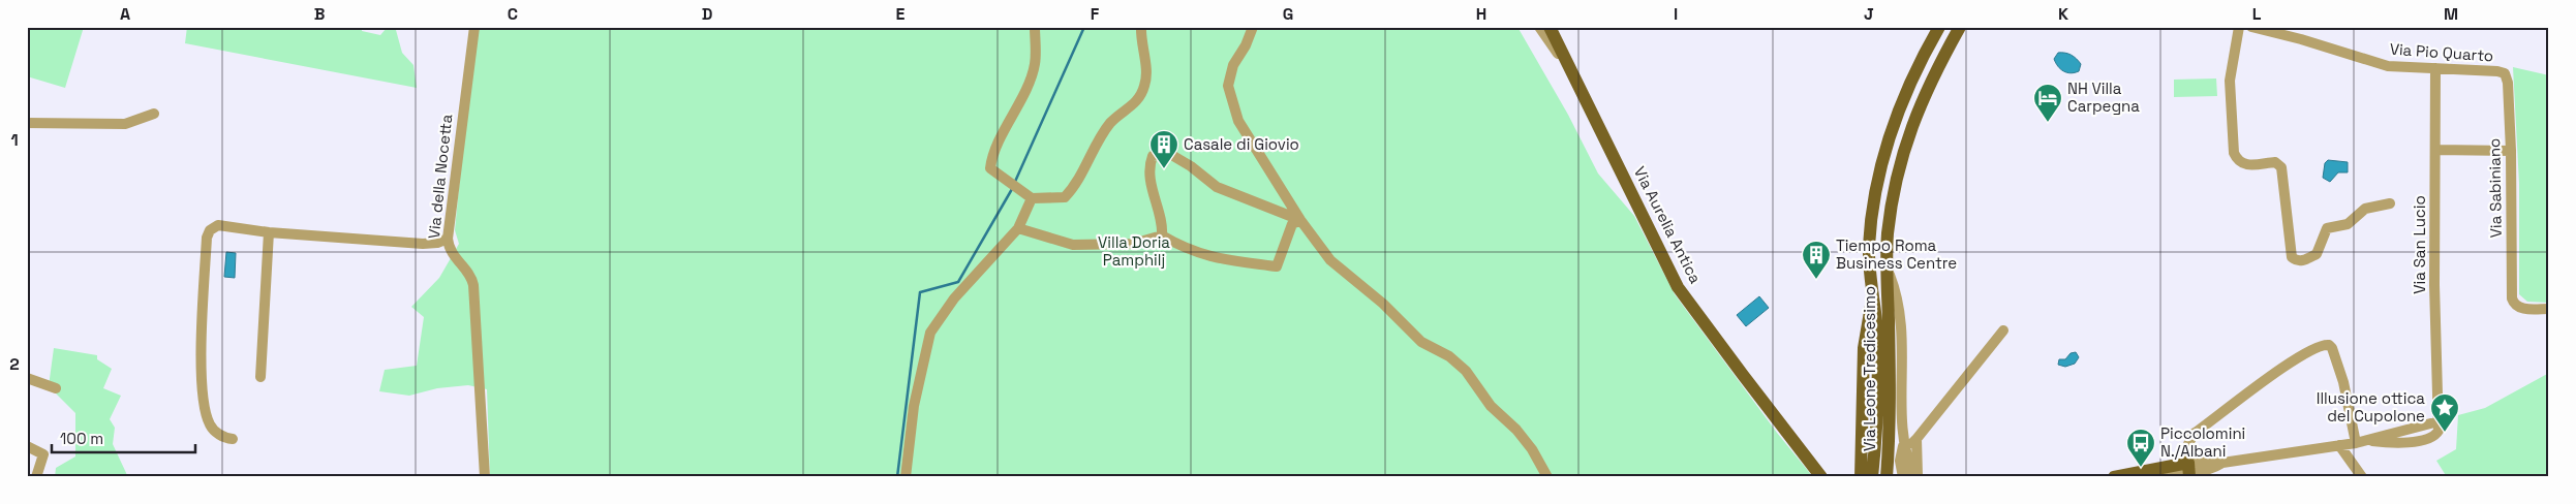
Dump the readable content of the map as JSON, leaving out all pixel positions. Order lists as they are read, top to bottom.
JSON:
{
  "streets": {
    "main road": ["Via Aurelia Antica", "Via Leone Tredicesimo"],
    "street": [
      "Via Pio Quarto",
      "Via della Nocetta",
      "Via Sabiniano",
      "Via San Lucio"
    ]
  },
  "crossings": [
    ["Via Pio Quarto", "Via Sabiniano"],
    ["Via Pio Quarto", "Via San Lucio"]
  ],
  "parks": ["Villa Doria Pamphilj"],
  "places": {
    "hotel": ["NH Villa Carpegna"],
    "building": ["Casale di Giovio", "Tiempo Roma Business Centre"],
    "place": ["Illusione ottica del Cupolone"],
    "bus stop": ["Piccolomini N./Albani"]
  },
  "scale_bar": "100 m",
  "grid": {
    "columns": [
      "A",
      "B",
      "C",
      "D",
      "E",
      "F",
      "G",
      "H",
      "I",
      "J",
      "K",
      "L",
      "M"
    ],
    "rows": ["1", "2"]
  }
}
